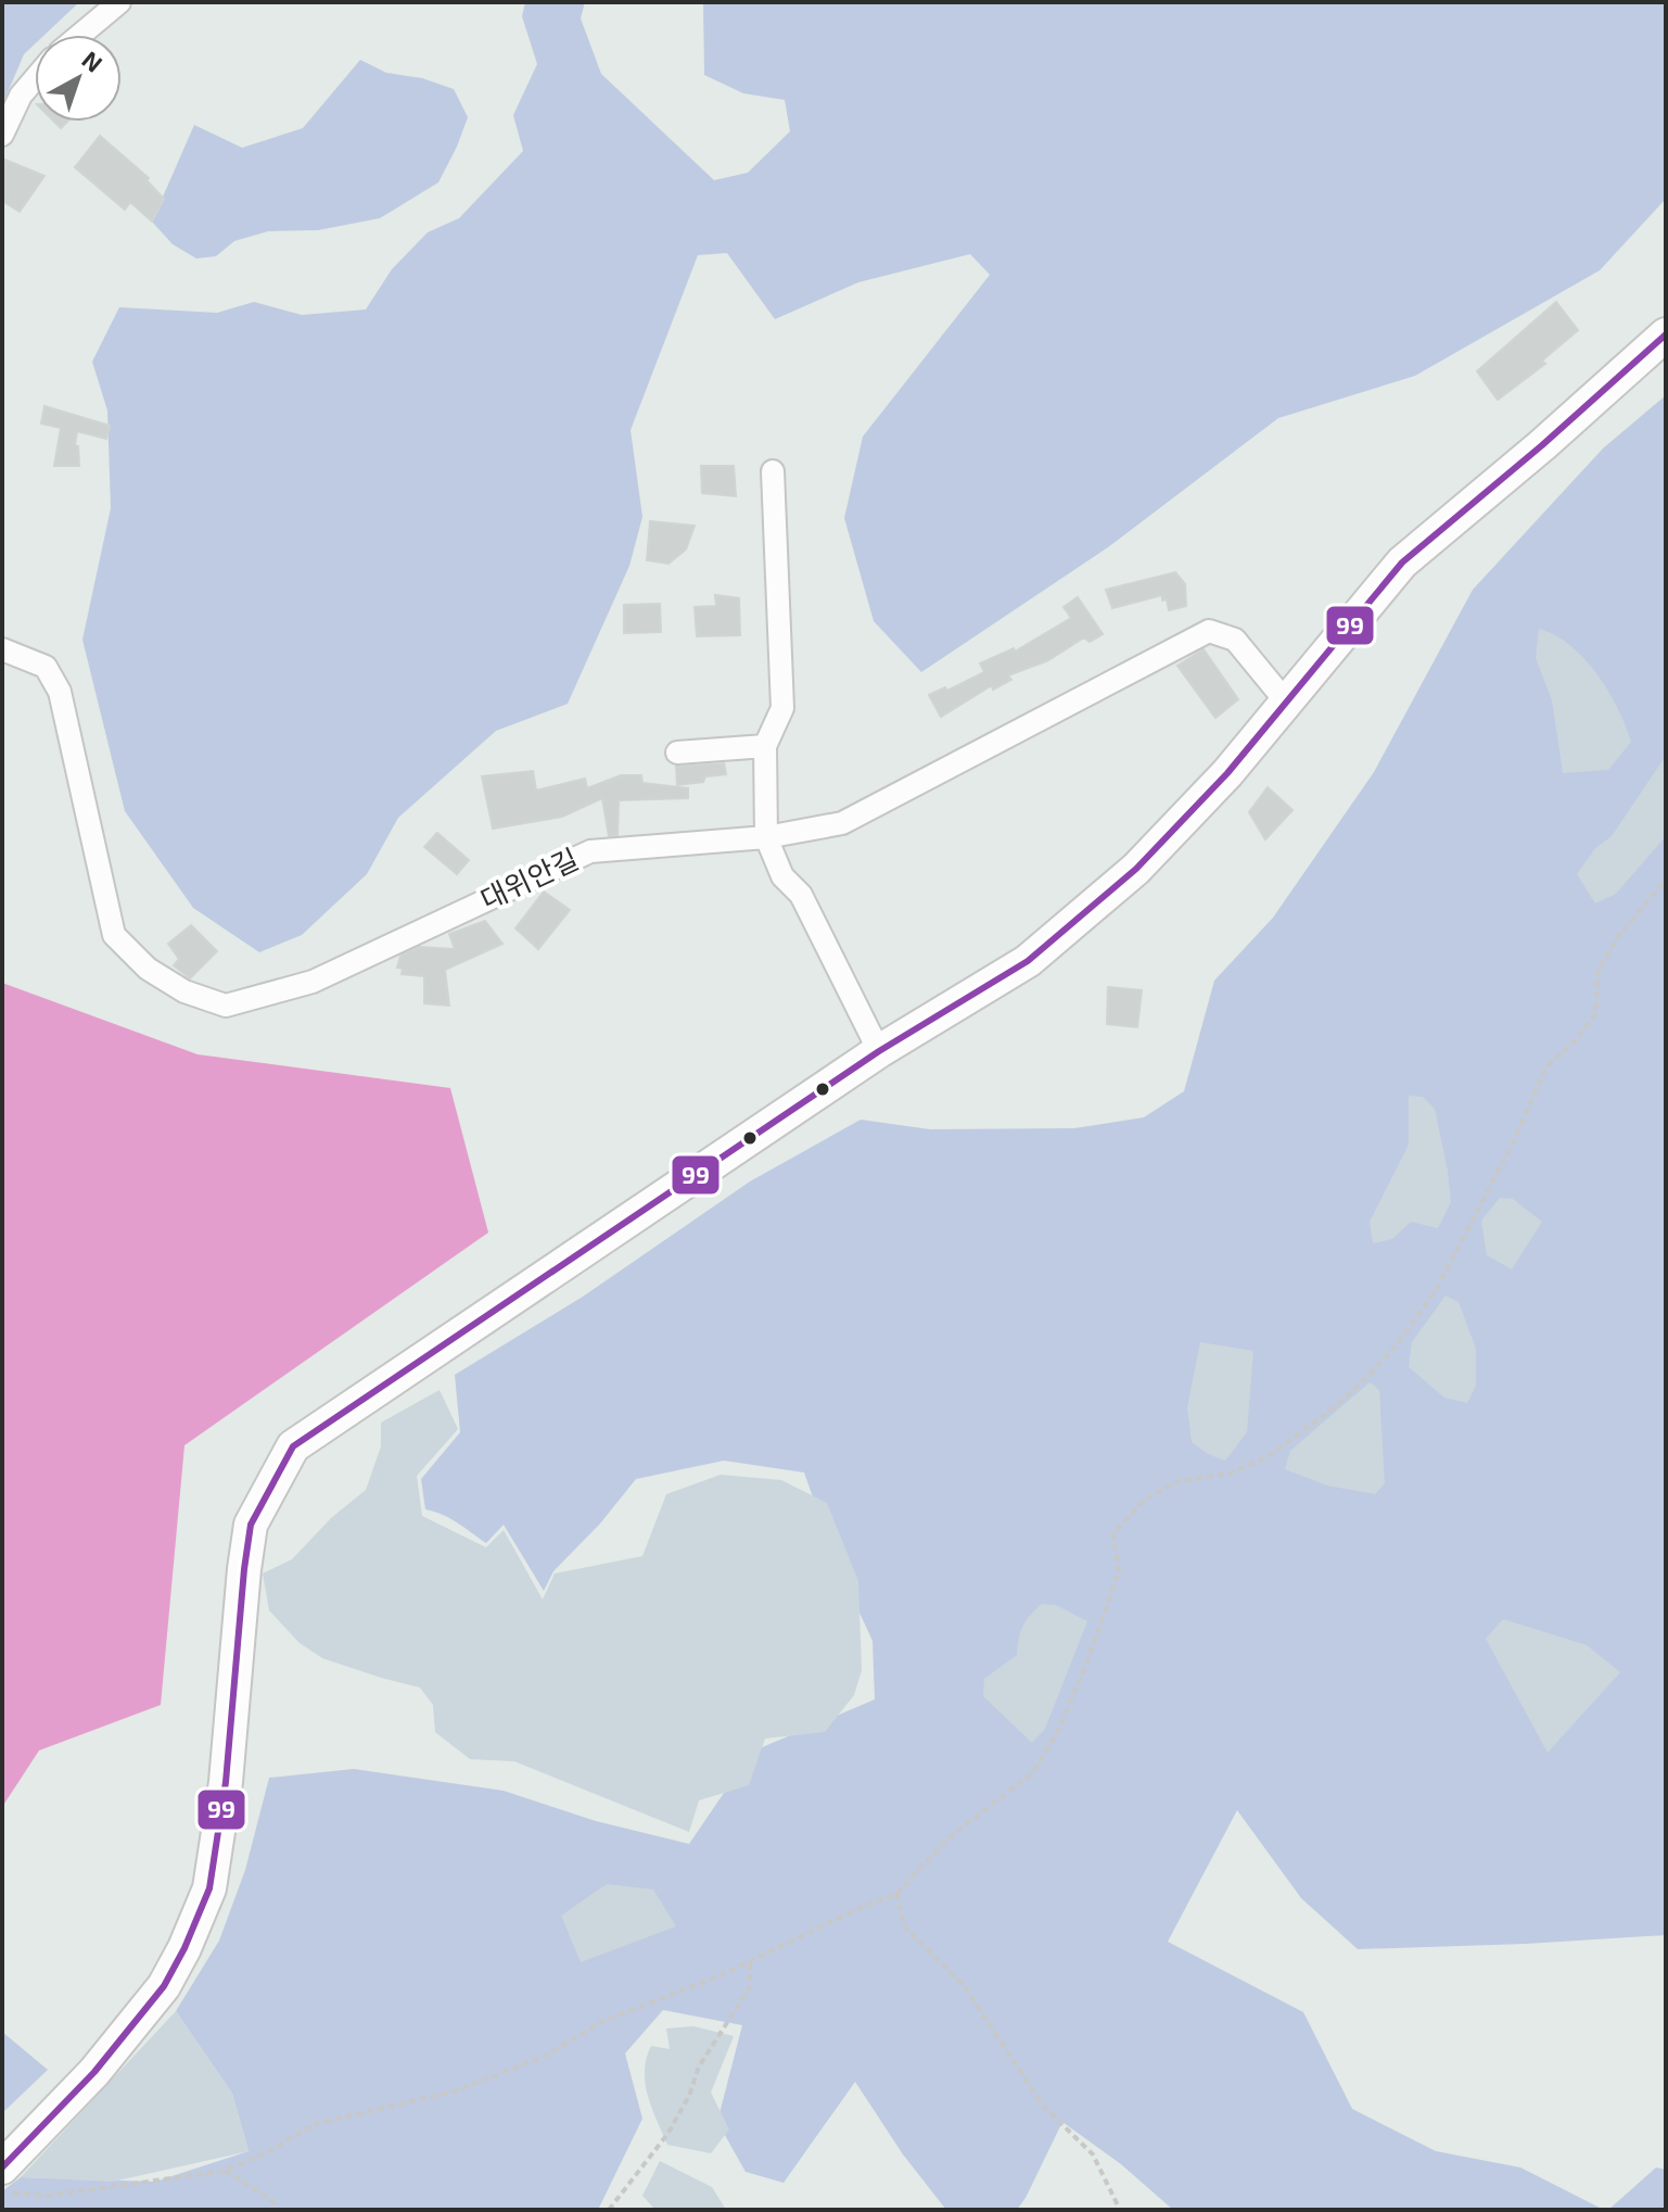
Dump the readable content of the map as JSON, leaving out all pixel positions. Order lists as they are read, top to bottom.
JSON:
{
  "streets": {
    "street": ["대위안길"]
  },
  "lines": ["transit line 99"],
  "north": "top right"
}
